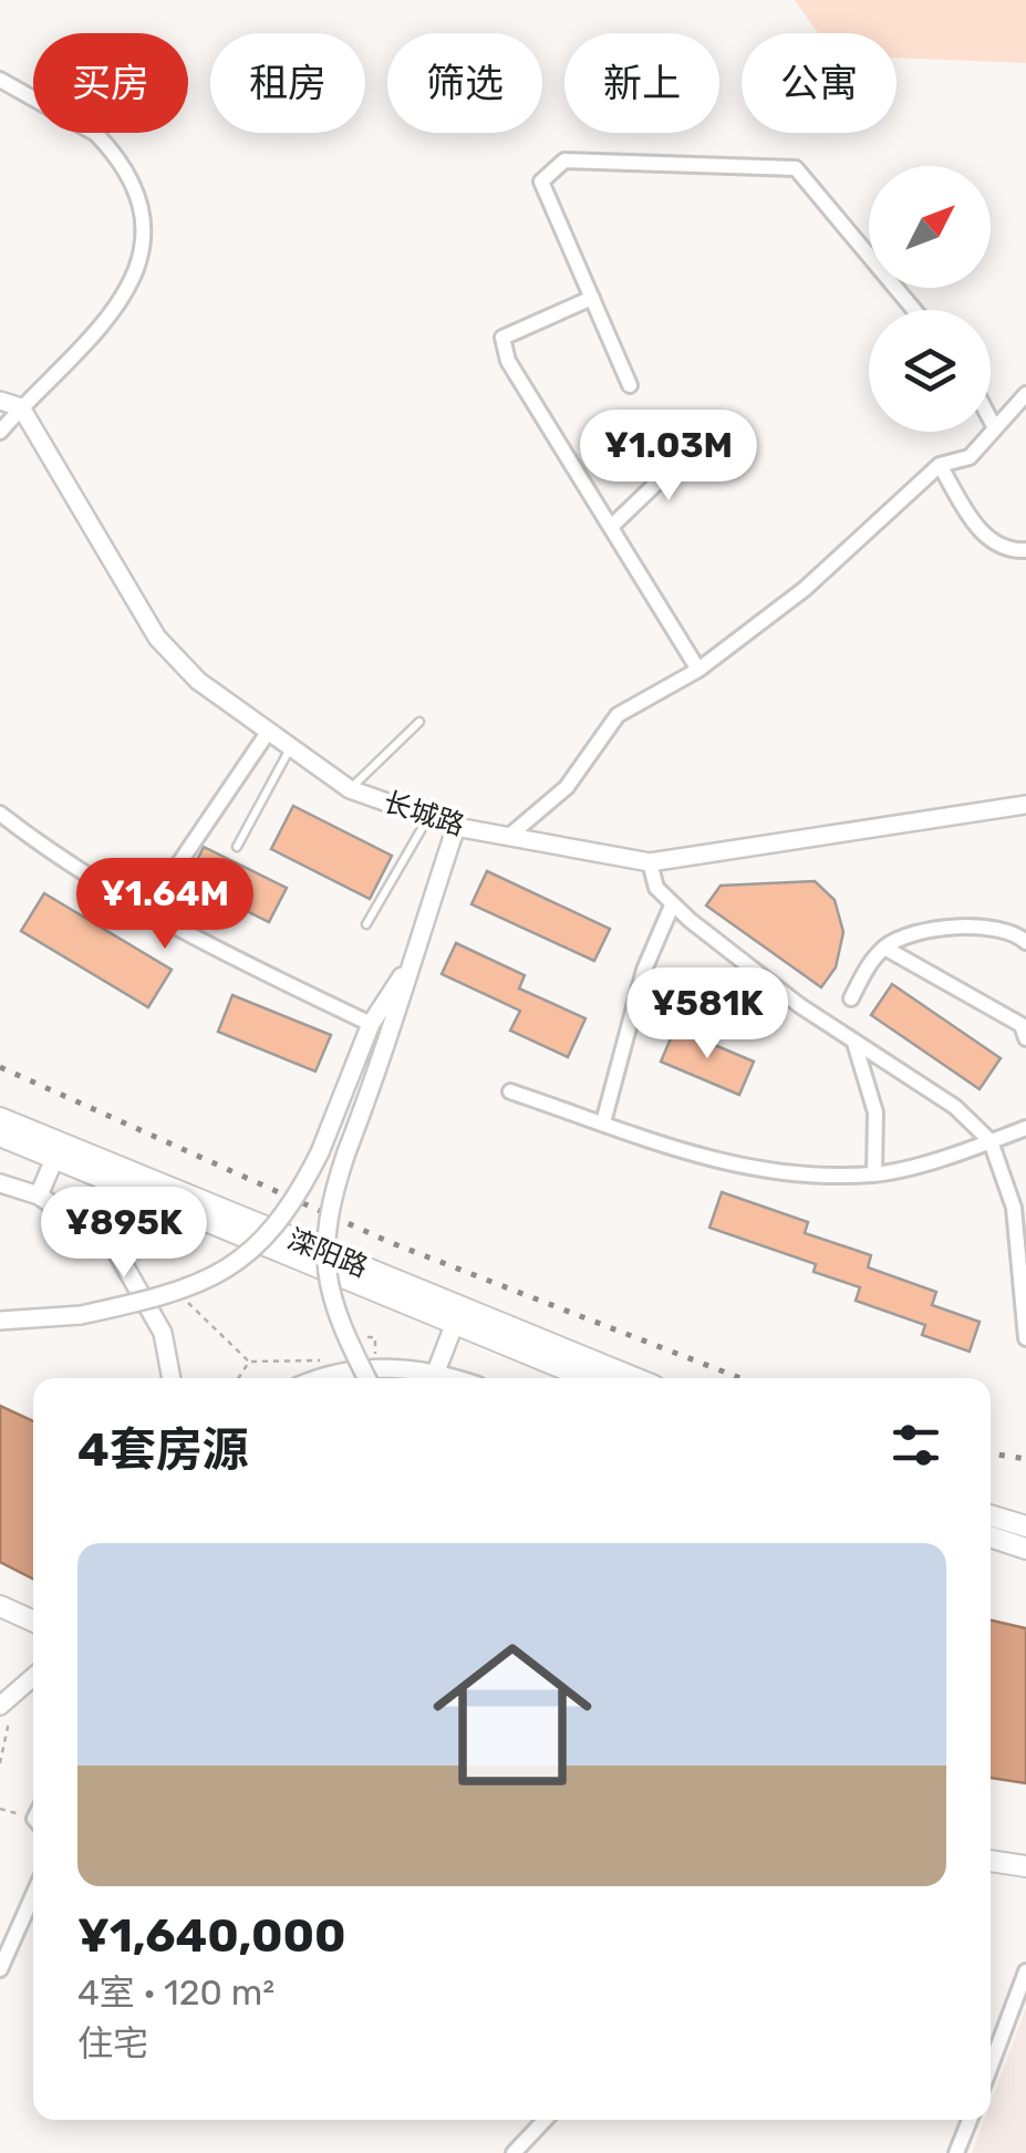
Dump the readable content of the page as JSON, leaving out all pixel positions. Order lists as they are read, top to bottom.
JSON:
{
  "streets": {
    "main road": ["滦阳路"],
    "street": ["长城路"]
  },
  "north": "top right",
  "page": {
    "chip": [
      "买房",
      "租房",
      "筛选",
      "新上",
      "公寓"
    ],
    "price": [
      "¥1.03M",
      "¥1.64M",
      "¥581K",
      "¥895K"
    ],
    "heading": "4套房源",
    "list": [
      {
        "name": "¥1,640,000",
        "note": "4室 · 120 m² · 住宅"
      }
    ]
  }
}
